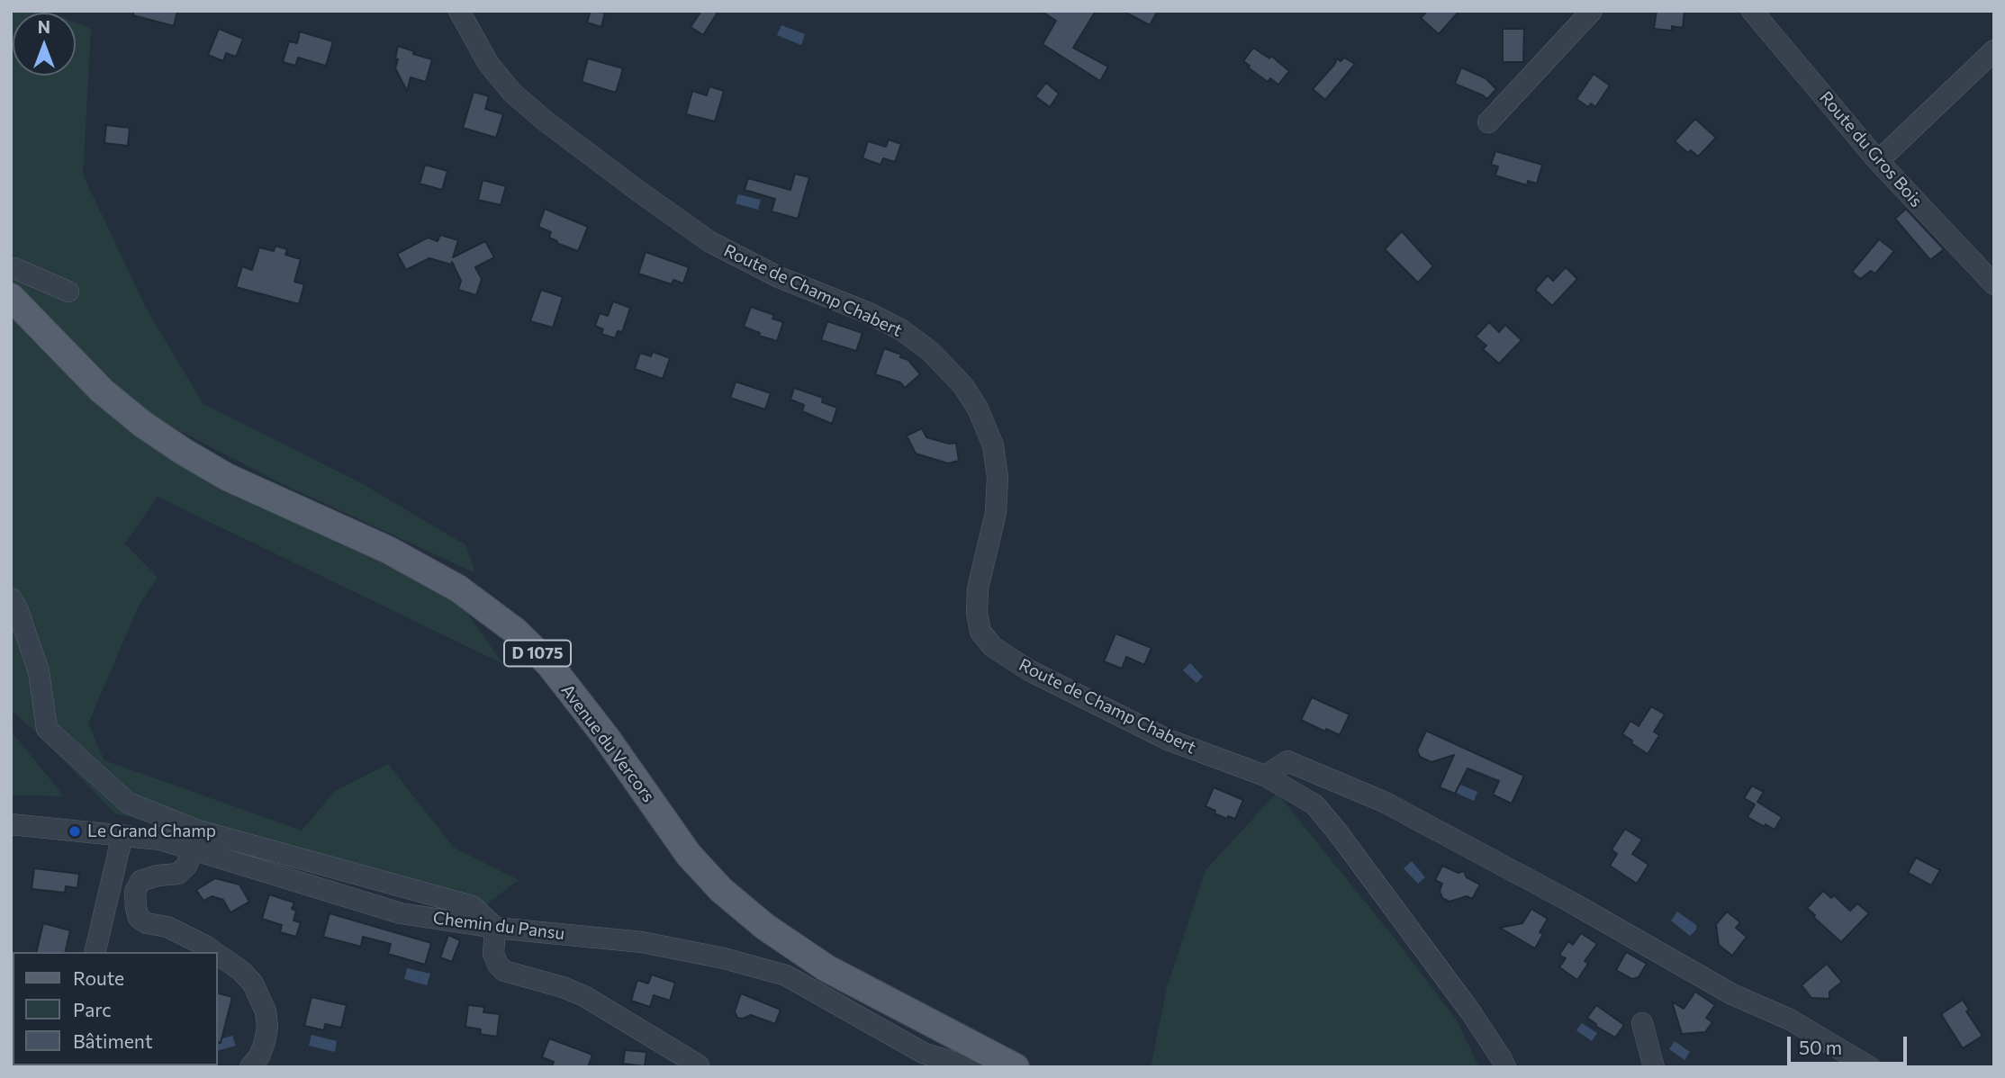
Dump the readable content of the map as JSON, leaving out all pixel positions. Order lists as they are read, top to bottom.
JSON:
{
  "streets": {
    "main road": ["D 1075", "Avenue du Vercors"],
    "street": ["Route du Gros Bois", "Route de Champ Chabert", "Chemin du Pansu"]
  },
  "places": ["Le Grand Champ"],
  "legend": ["Route", "Parc", "Bâtiment"],
  "scale_bar": "50 m",
  "north": "top"
}
